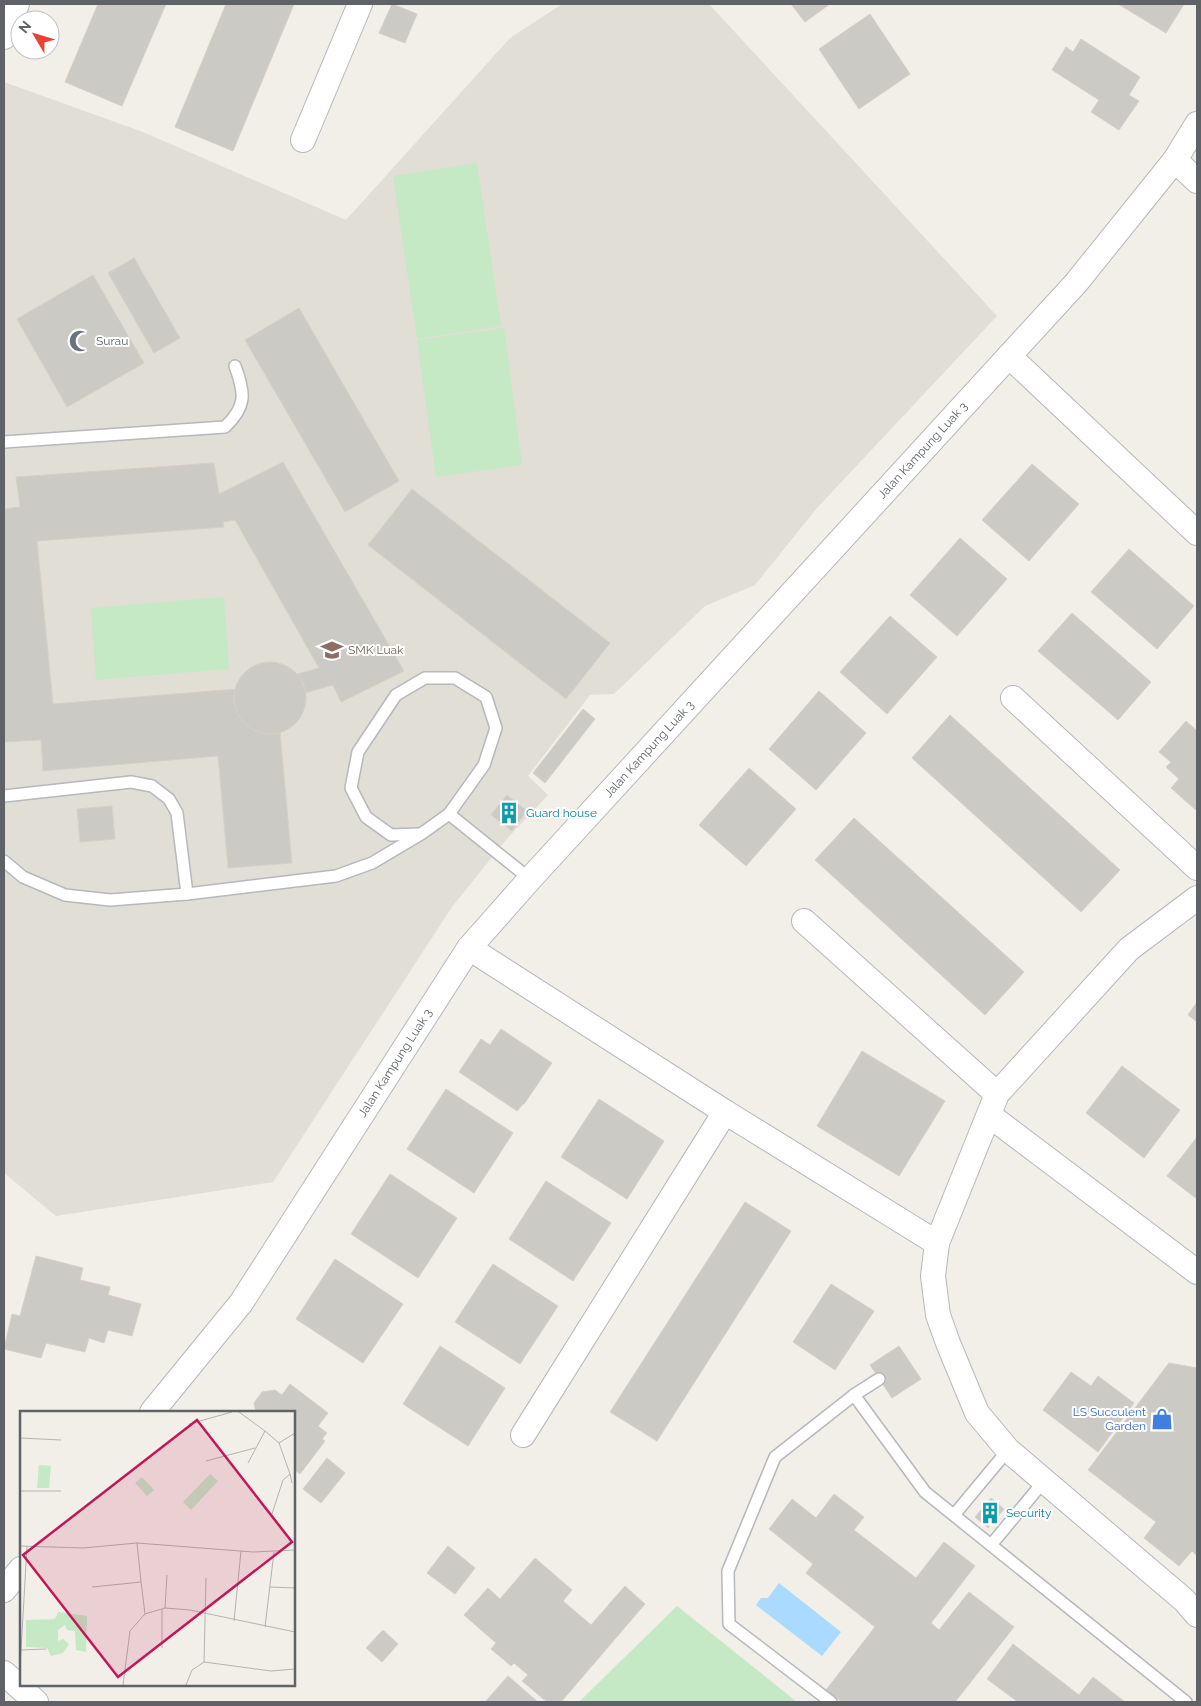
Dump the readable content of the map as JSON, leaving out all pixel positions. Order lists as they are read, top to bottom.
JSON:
{
  "streets": {
    "street": ["Jalan Kampung Luak 3"]
  },
  "places": {
    "mosque": ["Surau"],
    "school or university": ["SMK Luak"],
    "building": ["Guard house", "Security"],
    "shop": ["LS Succulent Garden"]
  },
  "north": "top left"
}
